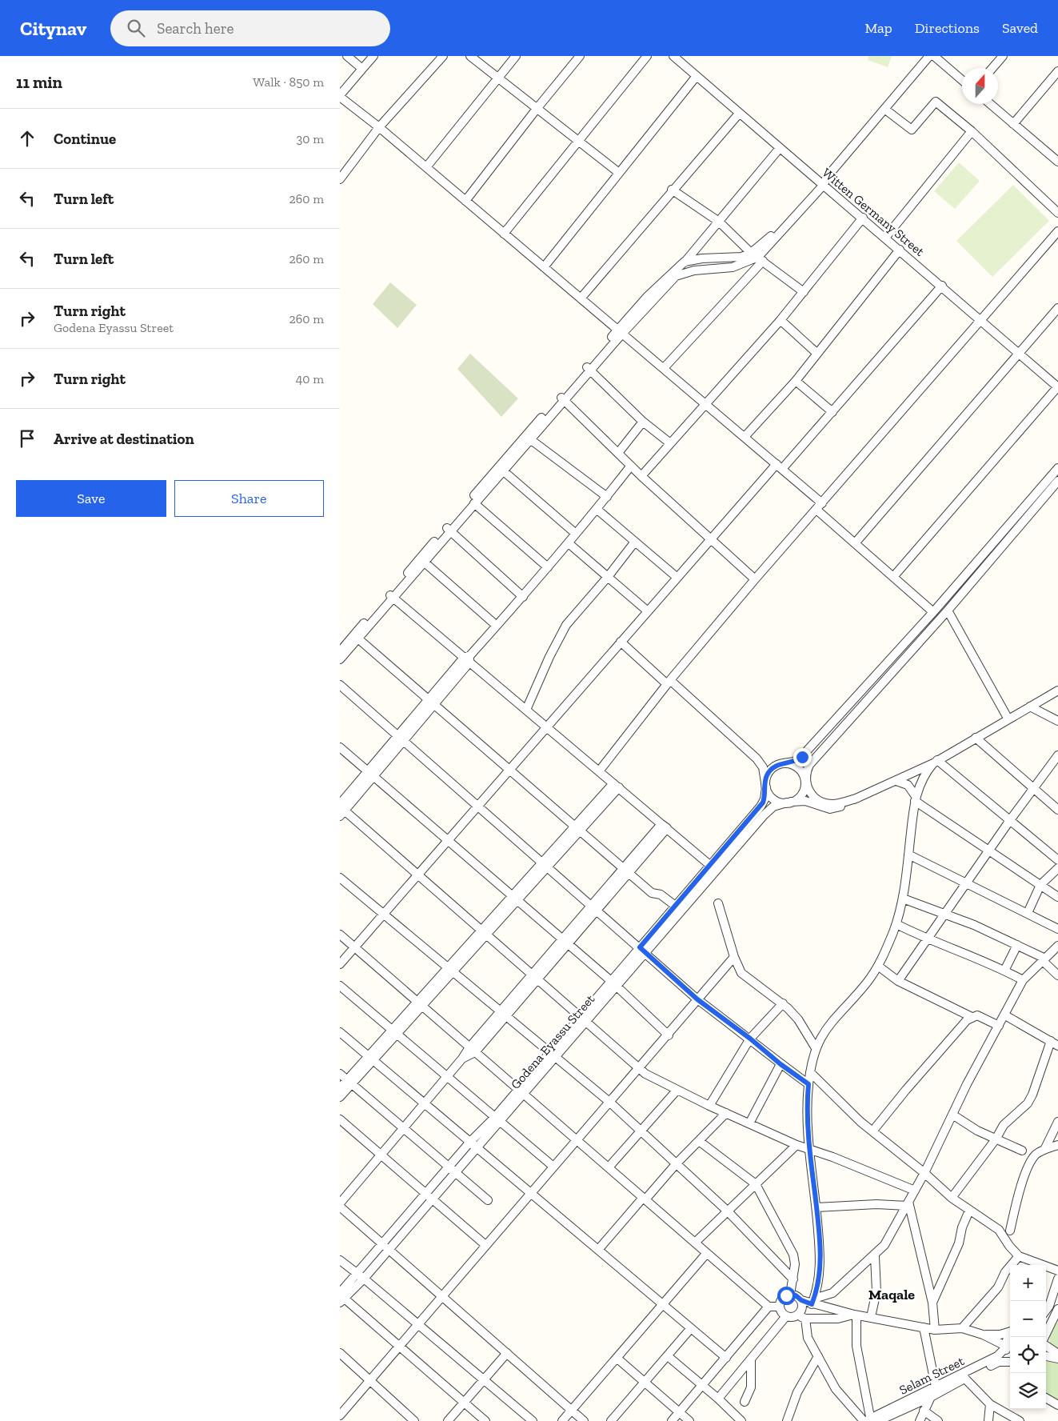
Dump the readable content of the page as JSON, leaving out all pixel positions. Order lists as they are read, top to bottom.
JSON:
{
  "streets": {
    "street": ["Witten Germany Street", "Godena Eyassu Street", "Selam Street"]
  },
  "districts": ["Maqale"],
  "north": "top",
  "page": {
    "header": "Citynav",
    "search": "Search here",
    "nav": ["Map", "Directions", "Saved"],
    "heading": ["11 min", "Walk · 850 m"],
    "list": [
      ["Continue", "30 m"],
      ["Turn left", "260 m"],
      ["Turn left", "260 m"],
      ["Turn right", "Godena Eyassu Street", "260 m"],
      ["Turn right", "40 m"],
      "Arrive at destination"
    ],
    "buttons": ["Save", "Share"],
    "map_buttons": ["+", "−"]
  }
}
